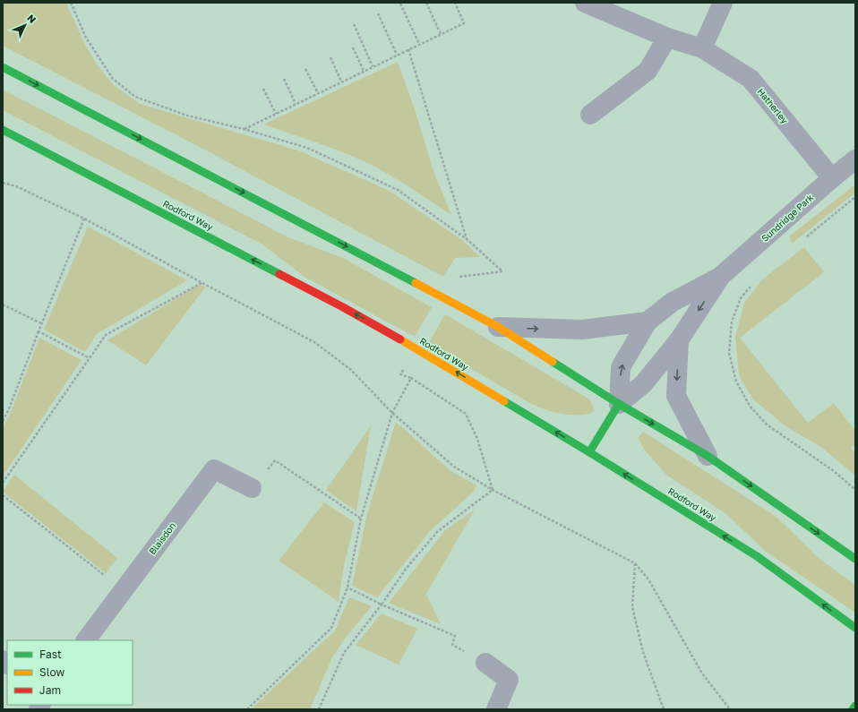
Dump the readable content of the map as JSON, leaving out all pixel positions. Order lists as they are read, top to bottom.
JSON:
{
  "streets": {
    "street": [
      "Hatherley",
      "Rodford Way",
      "Sundridge Park",
      "Blaisdon"
    ]
  },
  "crossings": [
    ["Hatherley", "Sundridge Park"]
  ],
  "legend": ["Fast", "Slow", "Jam"],
  "north": "top right"
}
